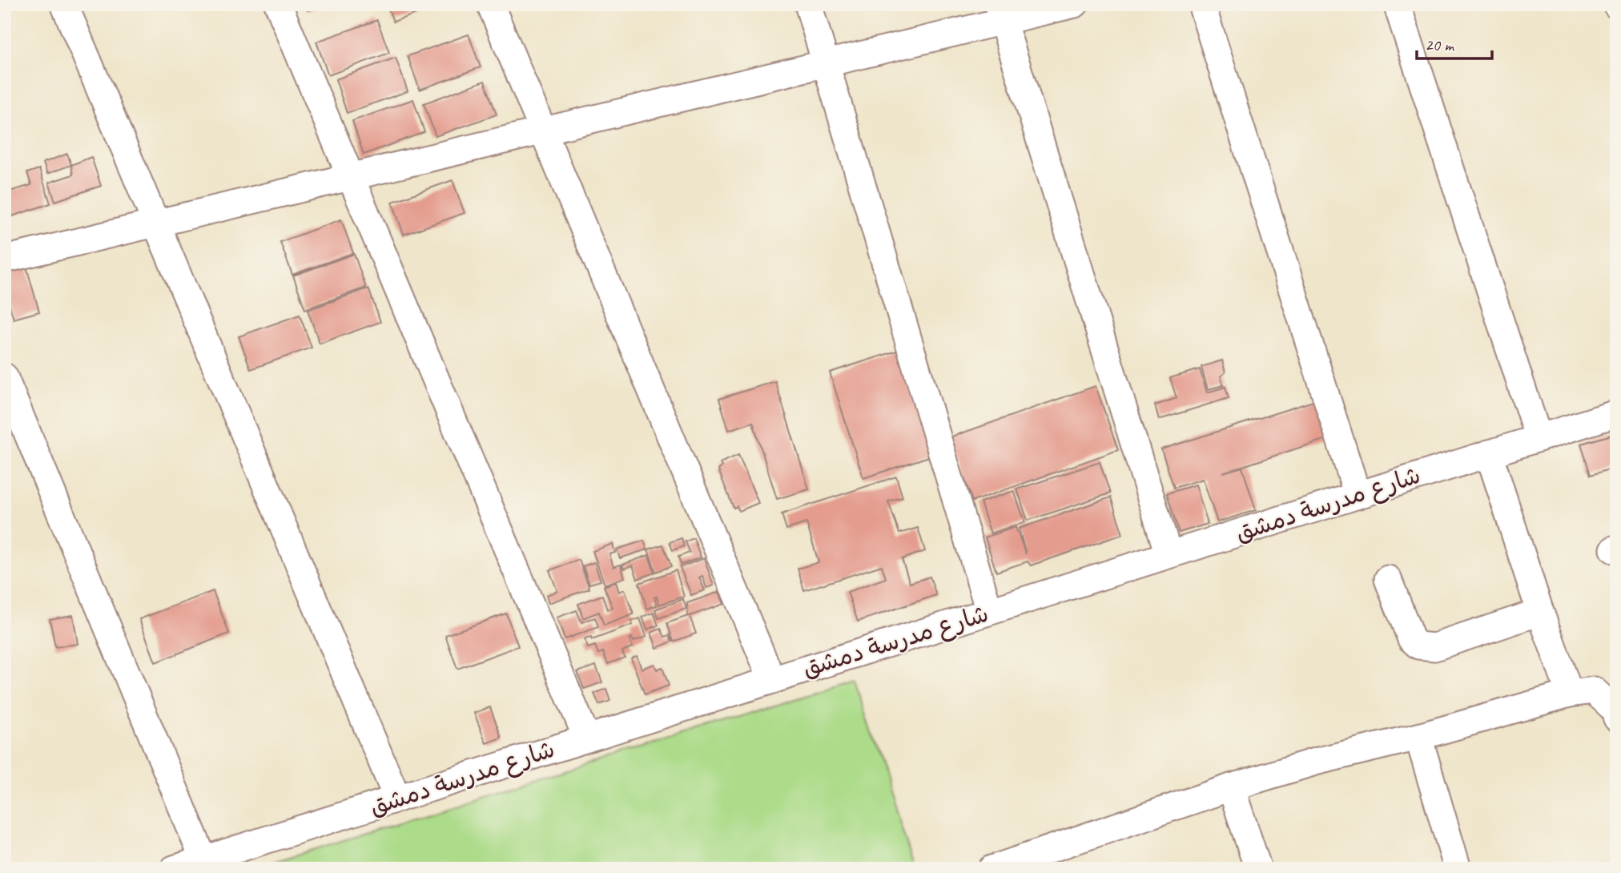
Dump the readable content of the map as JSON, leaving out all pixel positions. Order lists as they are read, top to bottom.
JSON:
{
  "streets": {
    "street": ["شارع مدرسة دمشق"]
  },
  "scale_bar": "20 m"
}
